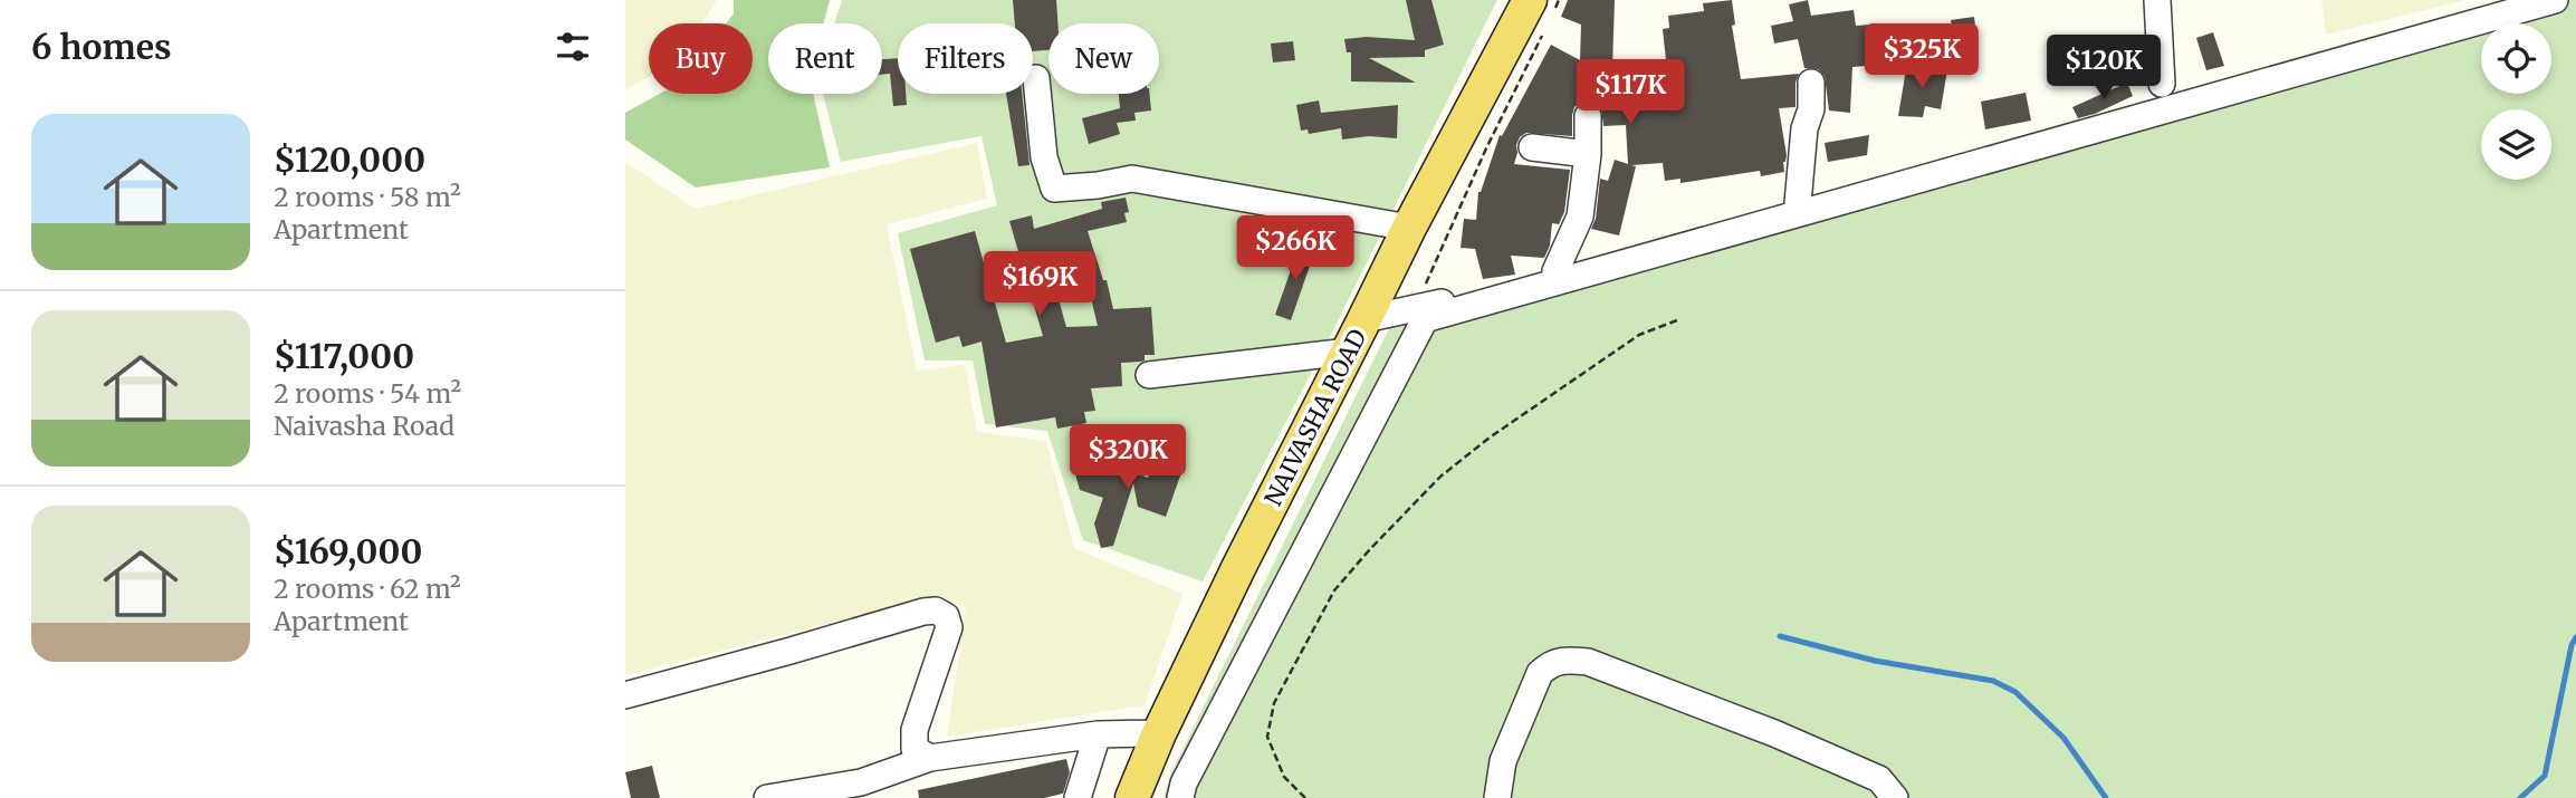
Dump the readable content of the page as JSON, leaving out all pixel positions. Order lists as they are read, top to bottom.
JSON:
{
  "streets": {
    "main road": ["NAIVASHA ROAD"]
  },
  "page": {
    "heading": "6 homes",
    "price": [
      "$325K",
      "$120K",
      "$117K",
      "$266K",
      "$169K",
      "$320K"
    ],
    "chip": [
      "Buy",
      "Rent",
      "Filters",
      "New"
    ],
    "list": [
      {
        "name": "$120,000",
        "note": "2 rooms · 58 m² · Apartment"
      },
      {
        "name": "$117,000",
        "note": "2 rooms · 54 m² · Naivasha Road"
      },
      {
        "name": "$169,000",
        "note": "2 rooms · 62 m² · Apartment"
      }
    ]
  }
}
